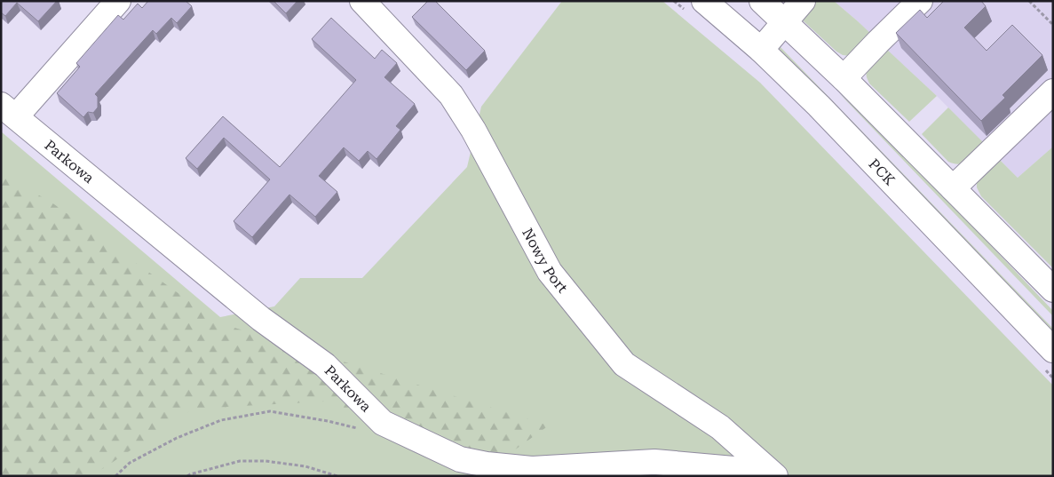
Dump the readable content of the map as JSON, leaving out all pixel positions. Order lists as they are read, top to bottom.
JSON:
{
  "streets": {
    "street": ["Parkowa", "PCK", "Nowy Port"]
  }
}
